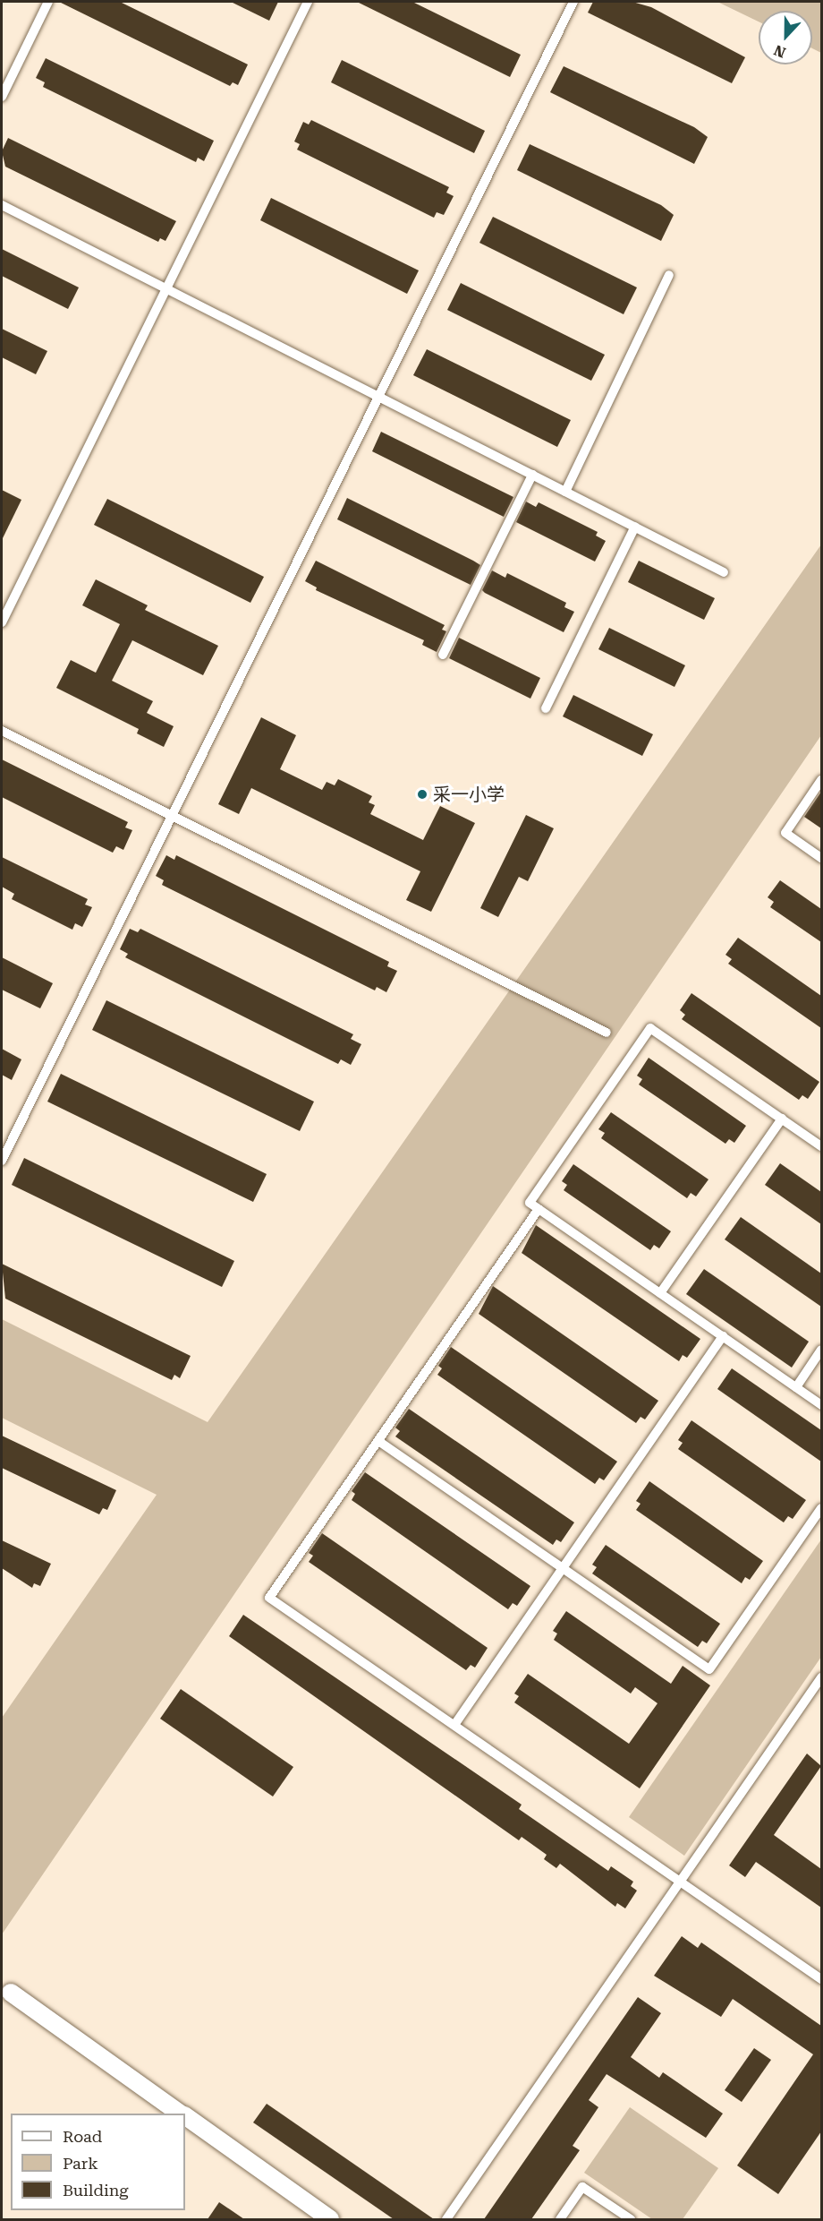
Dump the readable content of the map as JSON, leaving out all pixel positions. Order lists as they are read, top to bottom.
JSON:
{
  "places": ["采一小学"],
  "legend": ["Road", "Park", "Building"],
  "north": "bottom"
}
